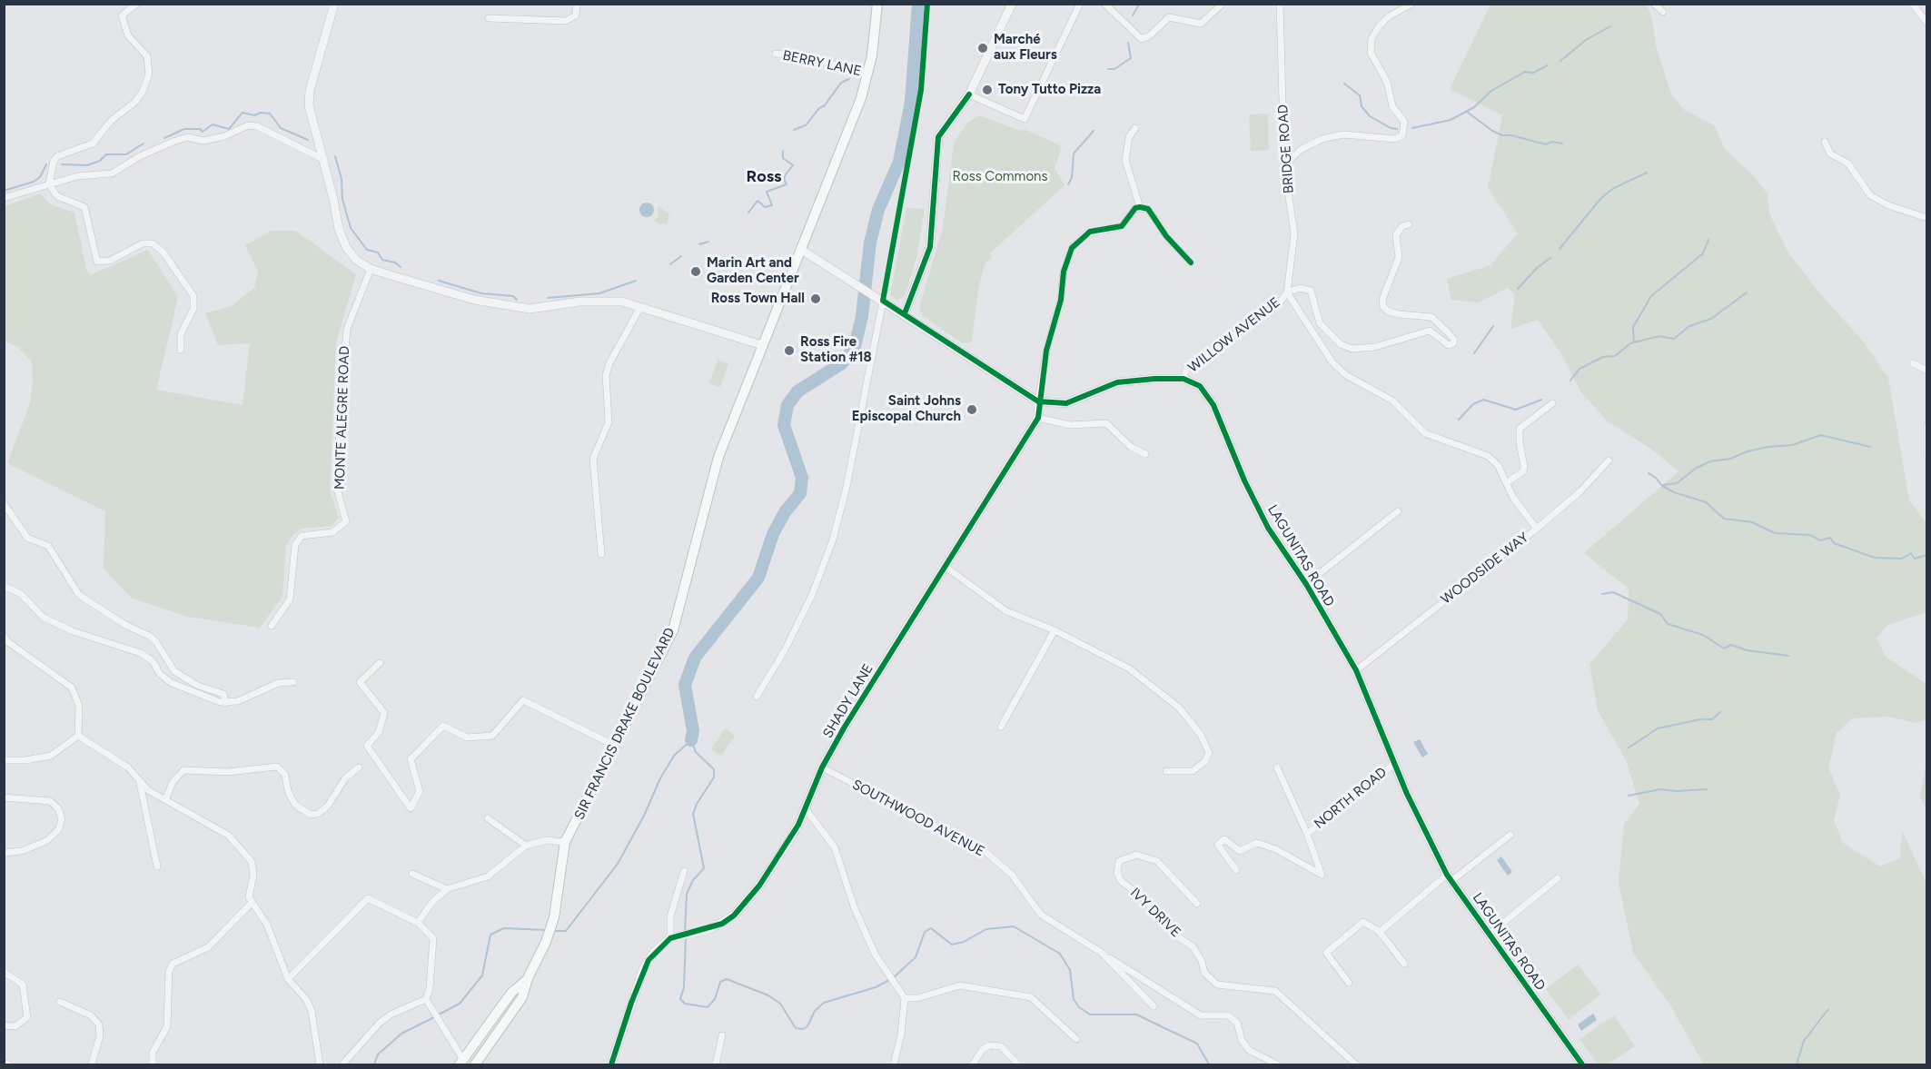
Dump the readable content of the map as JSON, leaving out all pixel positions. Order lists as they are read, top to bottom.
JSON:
{
  "streets": {
    "main road": ["SIR FRANCIS DRAKE BOULEVARD"],
    "street": [
      "BERRY LANE",
      "BRIDGE ROAD",
      "WILLOW AVENUE",
      "MONTE ALEGRE ROAD",
      "LAGUNITAS ROAD",
      "WOODSIDE WAY",
      "SHADY LANE",
      "NORTH ROAD",
      "SOUTHWOOD AVENUE",
      "IVY DRIVE"
    ]
  },
  "crossings": [
    ["BERRY LANE", "SIR FRANCIS DRAKE BOULEVARD"],
    ["BRIDGE ROAD", "WILLOW AVENUE"],
    ["WILLOW AVENUE", "LAGUNITAS ROAD"],
    ["LAGUNITAS ROAD", "WOODSIDE WAY"],
    ["LAGUNITAS ROAD", "NORTH ROAD"],
    ["SHADY LANE", "SOUTHWOOD AVENUE"]
  ],
  "districts": ["Ross"],
  "parks": ["Ross Commons"],
  "places": [
    "Marché aux Fleurs",
    "Tony Tutto Pizza",
    "Marin Art and Garden Center",
    "Ross Town Hall",
    "Ross Fire Station #18",
    "Saint Johns Episcopal Church"
  ]
}
